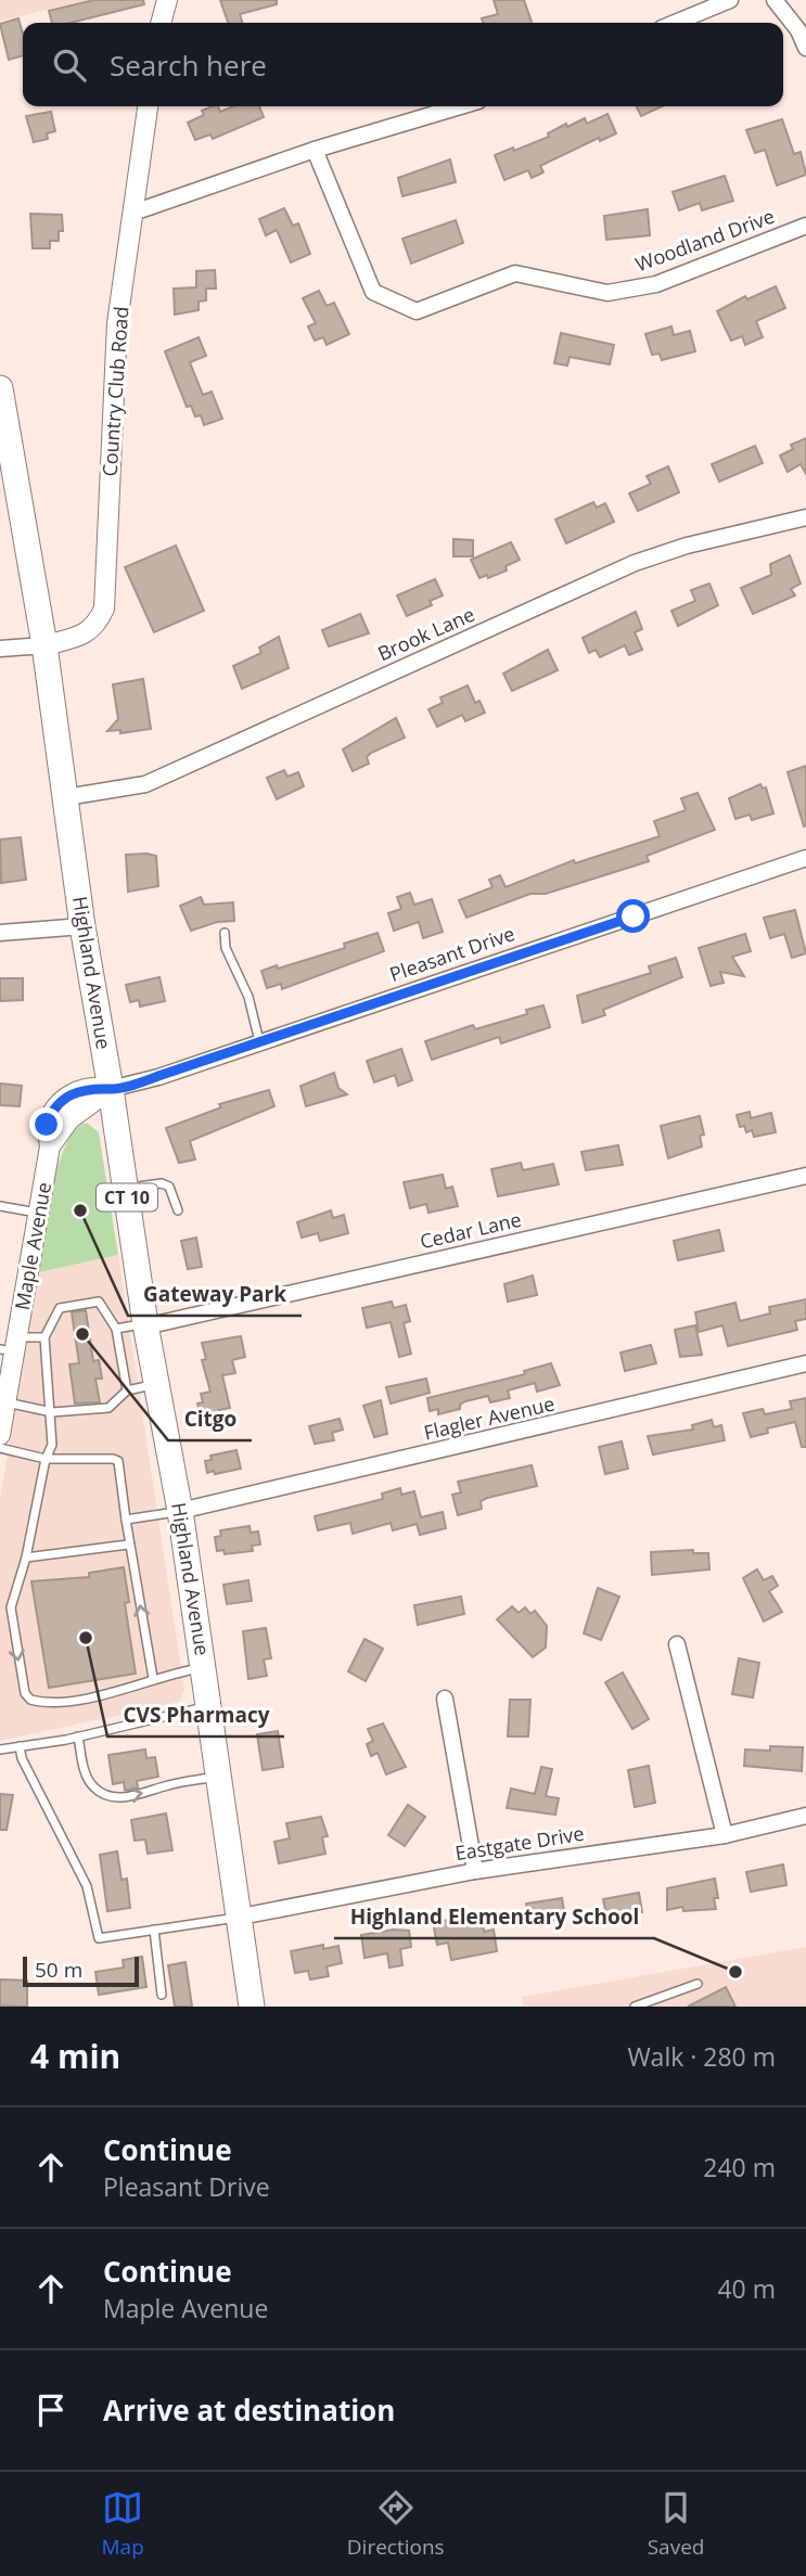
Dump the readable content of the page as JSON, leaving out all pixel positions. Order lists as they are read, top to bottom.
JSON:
{
  "streets": {
    "highway": ["Highland Avenue", "CT 10"],
    "street": [
      "Woodland Drive",
      "Country Club Road",
      "Brook Lane",
      "Pleasant Drive",
      "Cedar Lane",
      "Maple Avenue",
      "Flagler Avenue",
      "Eastgate Drive"
    ]
  },
  "crossings": [
    ["Country Club Road", "Highland Avenue"],
    ["Brook Lane", "Highland Avenue"],
    ["Pleasant Drive", "Highland Avenue"],
    ["Pleasant Drive", "Maple Avenue"],
    ["Highland Avenue", "Cedar Lane"],
    ["Highland Avenue", "Maple Avenue"],
    ["Highland Avenue", "Flagler Avenue"],
    ["Highland Avenue", "Eastgate Drive"]
  ],
  "places": [
    "Gateway Park",
    "Citgo",
    "CVS Pharmacy",
    "Highland Elementary School"
  ],
  "scale_bar": "50 m",
  "page": {
    "search": "Search here",
    "scale": "50 m",
    "heading": ["4 min", "Walk · 280 m"],
    "list": [
      ["Continue", "Pleasant Drive", "240 m"],
      ["Continue", "Maple Avenue", "40 m"],
      "Arrive at destination"
    ],
    "nav": ["Map", "Directions", "Saved"]
  }
}
